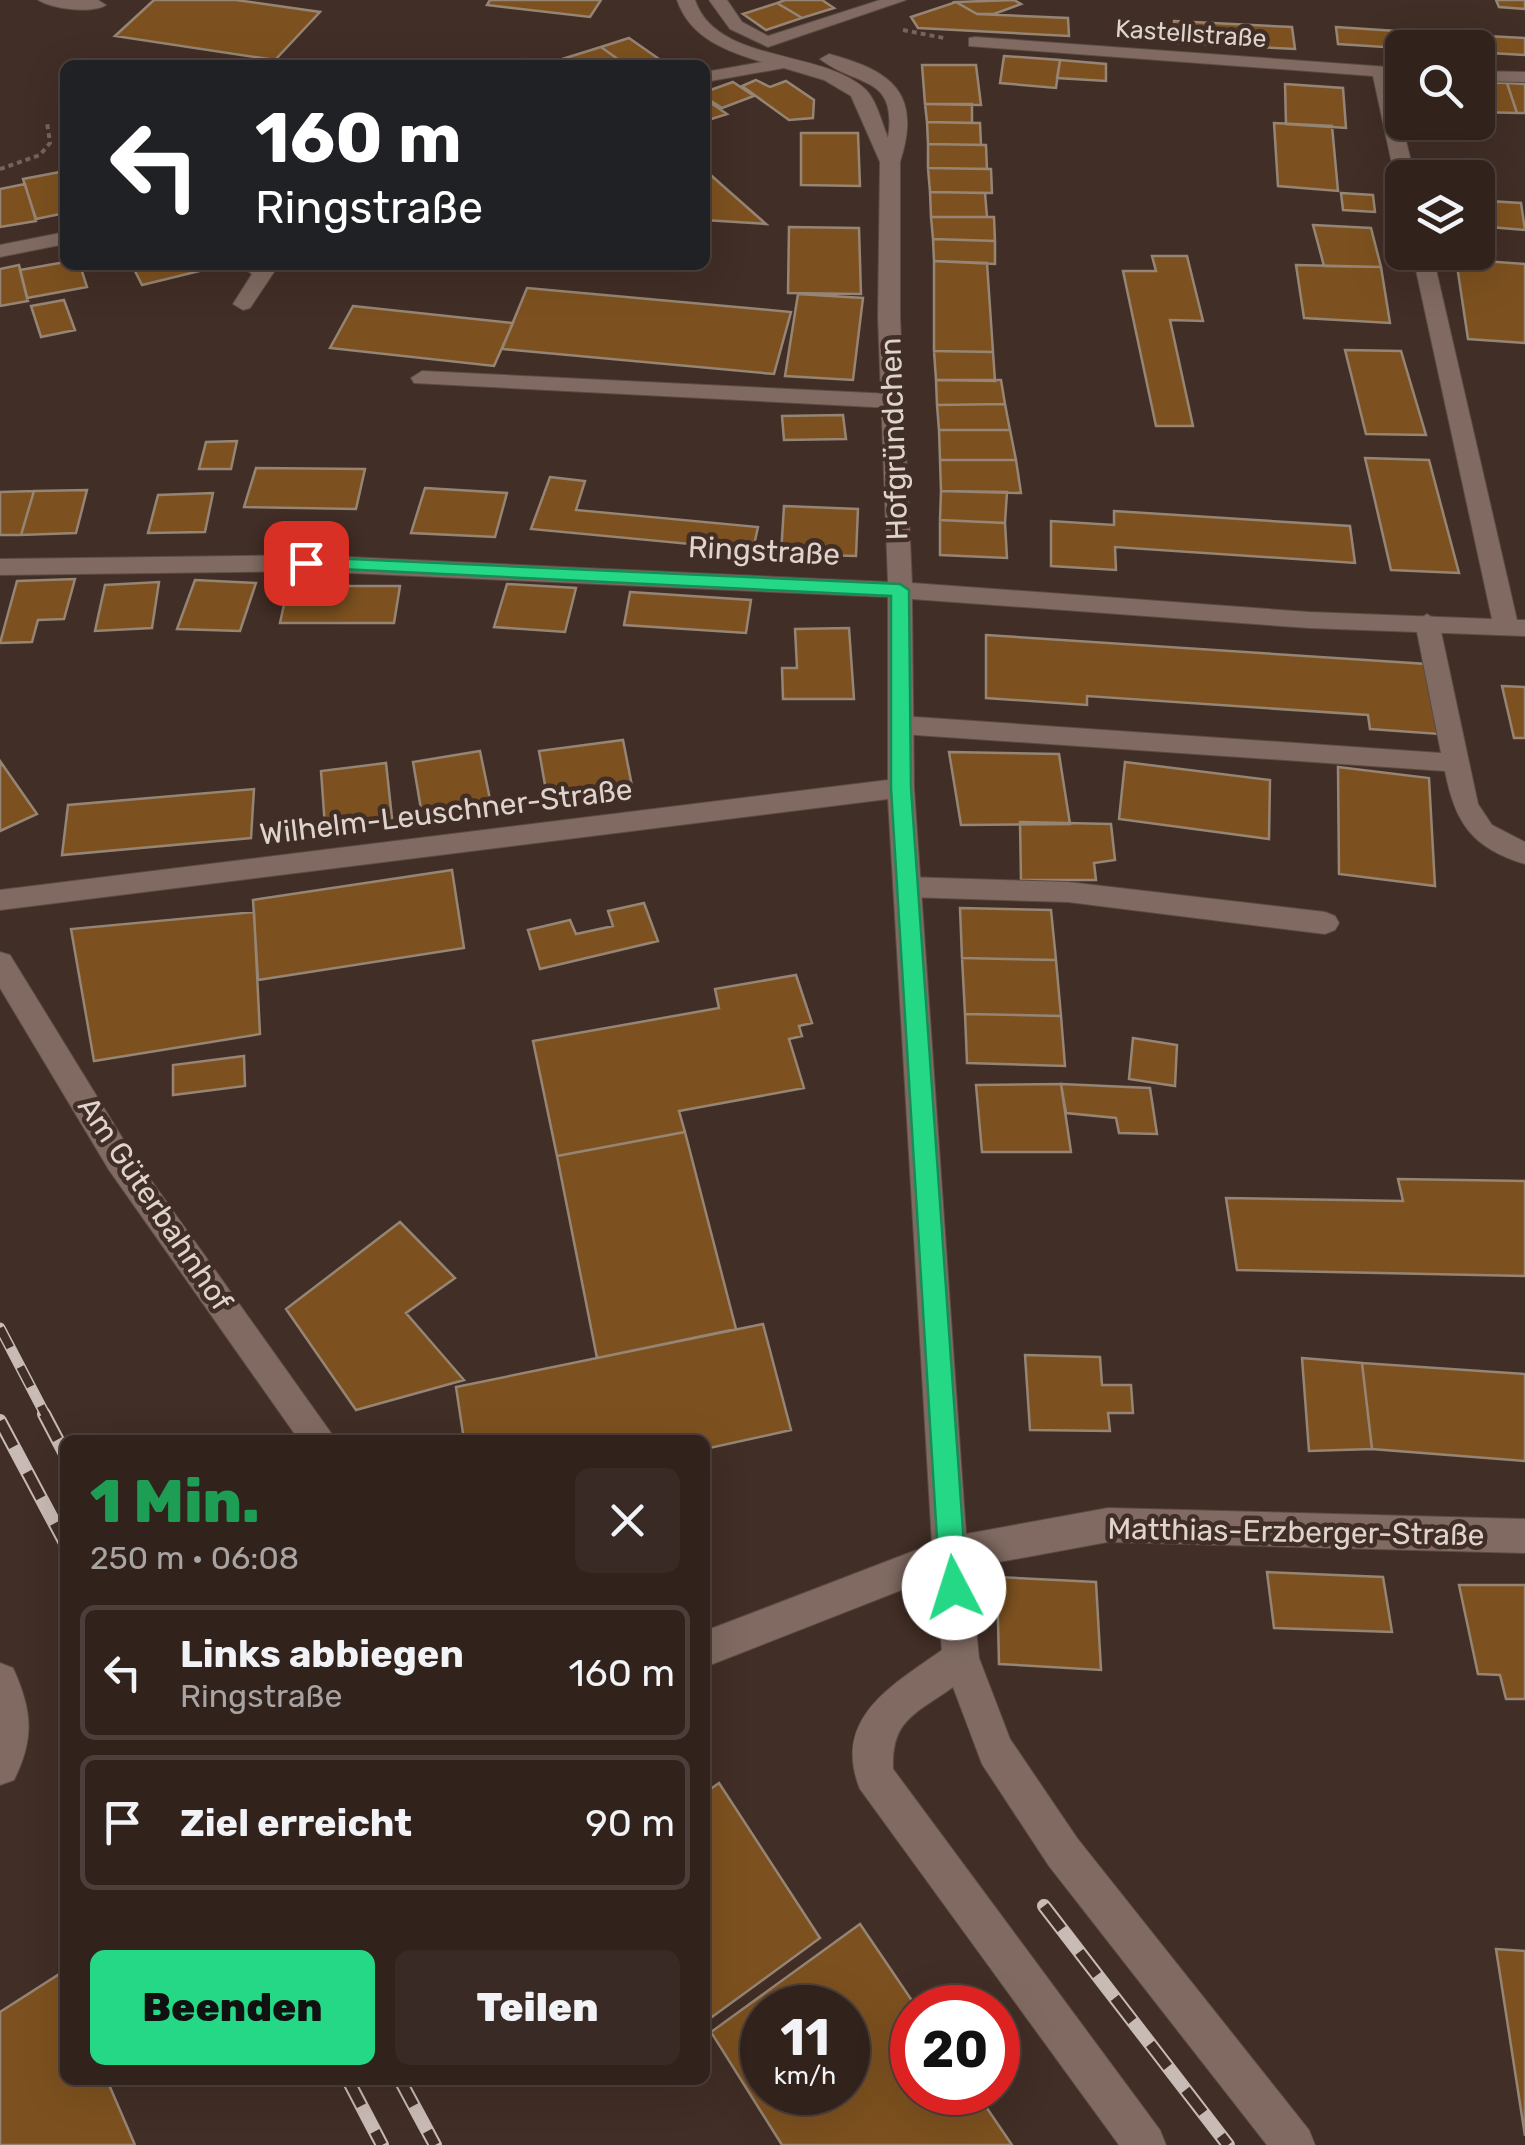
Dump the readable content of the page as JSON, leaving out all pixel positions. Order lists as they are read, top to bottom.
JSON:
{
  "streets": {
    "street": [
      "Kastellstraße",
      "Hofgründchen",
      "Ringstraße",
      "Wilhelm-Leuschner-Straße",
      "Am Güterbahnhof",
      "Matthias-Erzberger-Straße"
    ]
  },
  "crossings": [
    ["Hofgründchen", "Ringstraße"],
    ["Hofgründchen", "Wilhelm-Leuschner-Straße"],
    ["Hofgründchen", "Matthias-Erzberger-Straße"]
  ],
  "page": {
    "turn": ["160 m", "Ringstraße"],
    "heading": ["1 Min.", "250 m · 06:08"],
    "list": [
      {
        "name": "Links abbiegen",
        "note": "Ringstraße",
        "value": "160 m"
      },
      {
        "name": "Ziel erreicht",
        "value": "90 m"
      }
    ],
    "buttons": ["Beenden", "Teilen"],
    "speed": "11 km/h",
    "limit": "20"
  }
}
